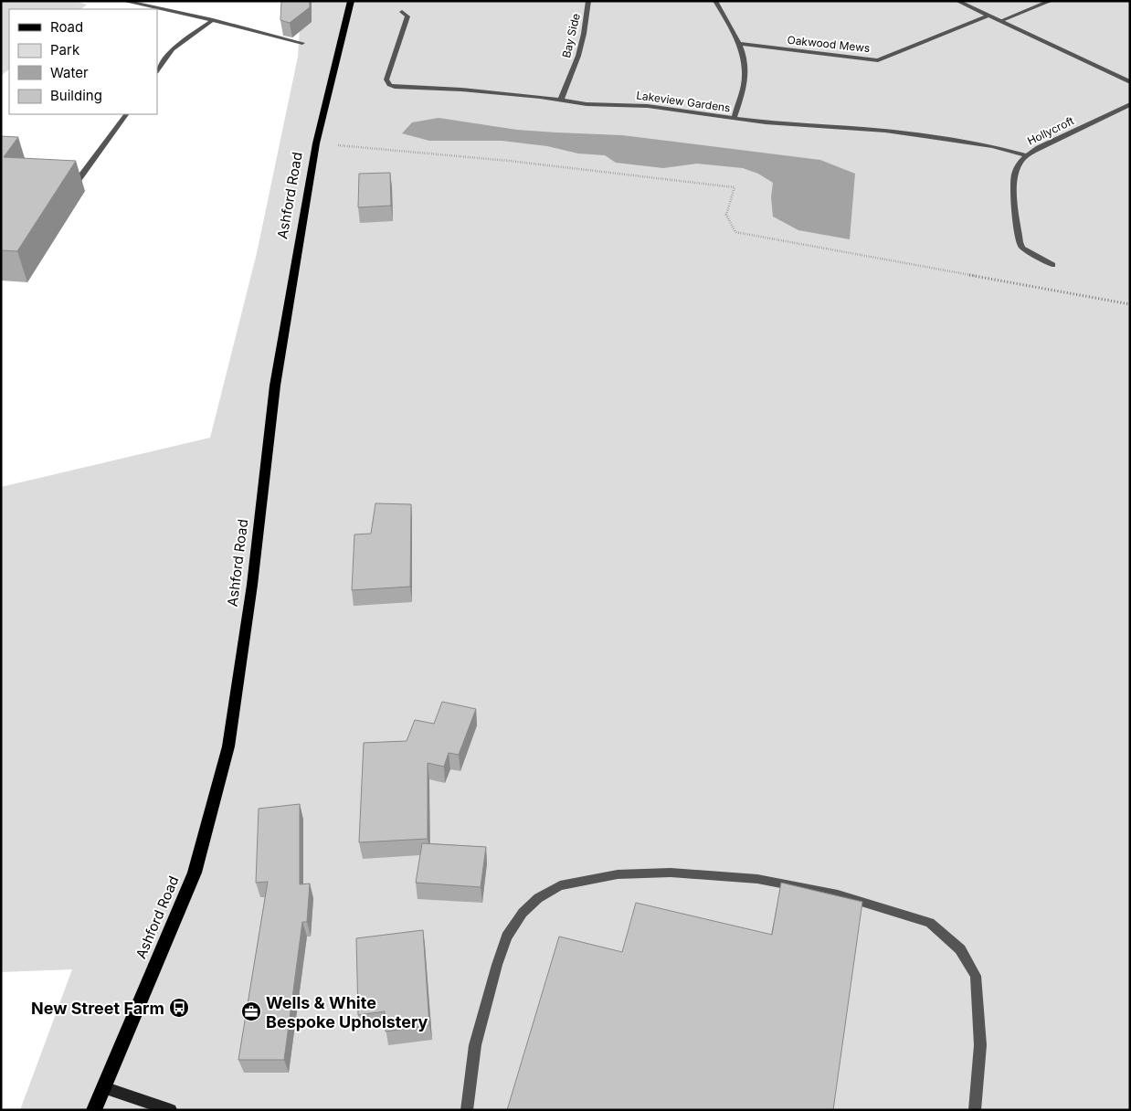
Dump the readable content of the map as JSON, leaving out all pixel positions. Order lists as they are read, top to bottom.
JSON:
{
  "streets": {
    "main road": ["Ashford Road"],
    "street": [
      "Bay Side",
      "Oakwood Mews",
      "Lakeview Gardens",
      "Hollycroft"
    ]
  },
  "crossings": [
    ["Bay Side", "Lakeview Gardens"],
    ["Lakeview Gardens", "Hollycroft"]
  ],
  "places": {
    "bus stop": ["New Street Farm"],
    "office": ["Wells & White Bespoke Upholstery"]
  },
  "legend": [
    "Road",
    "Park",
    "Water",
    "Building"
  ]
}
